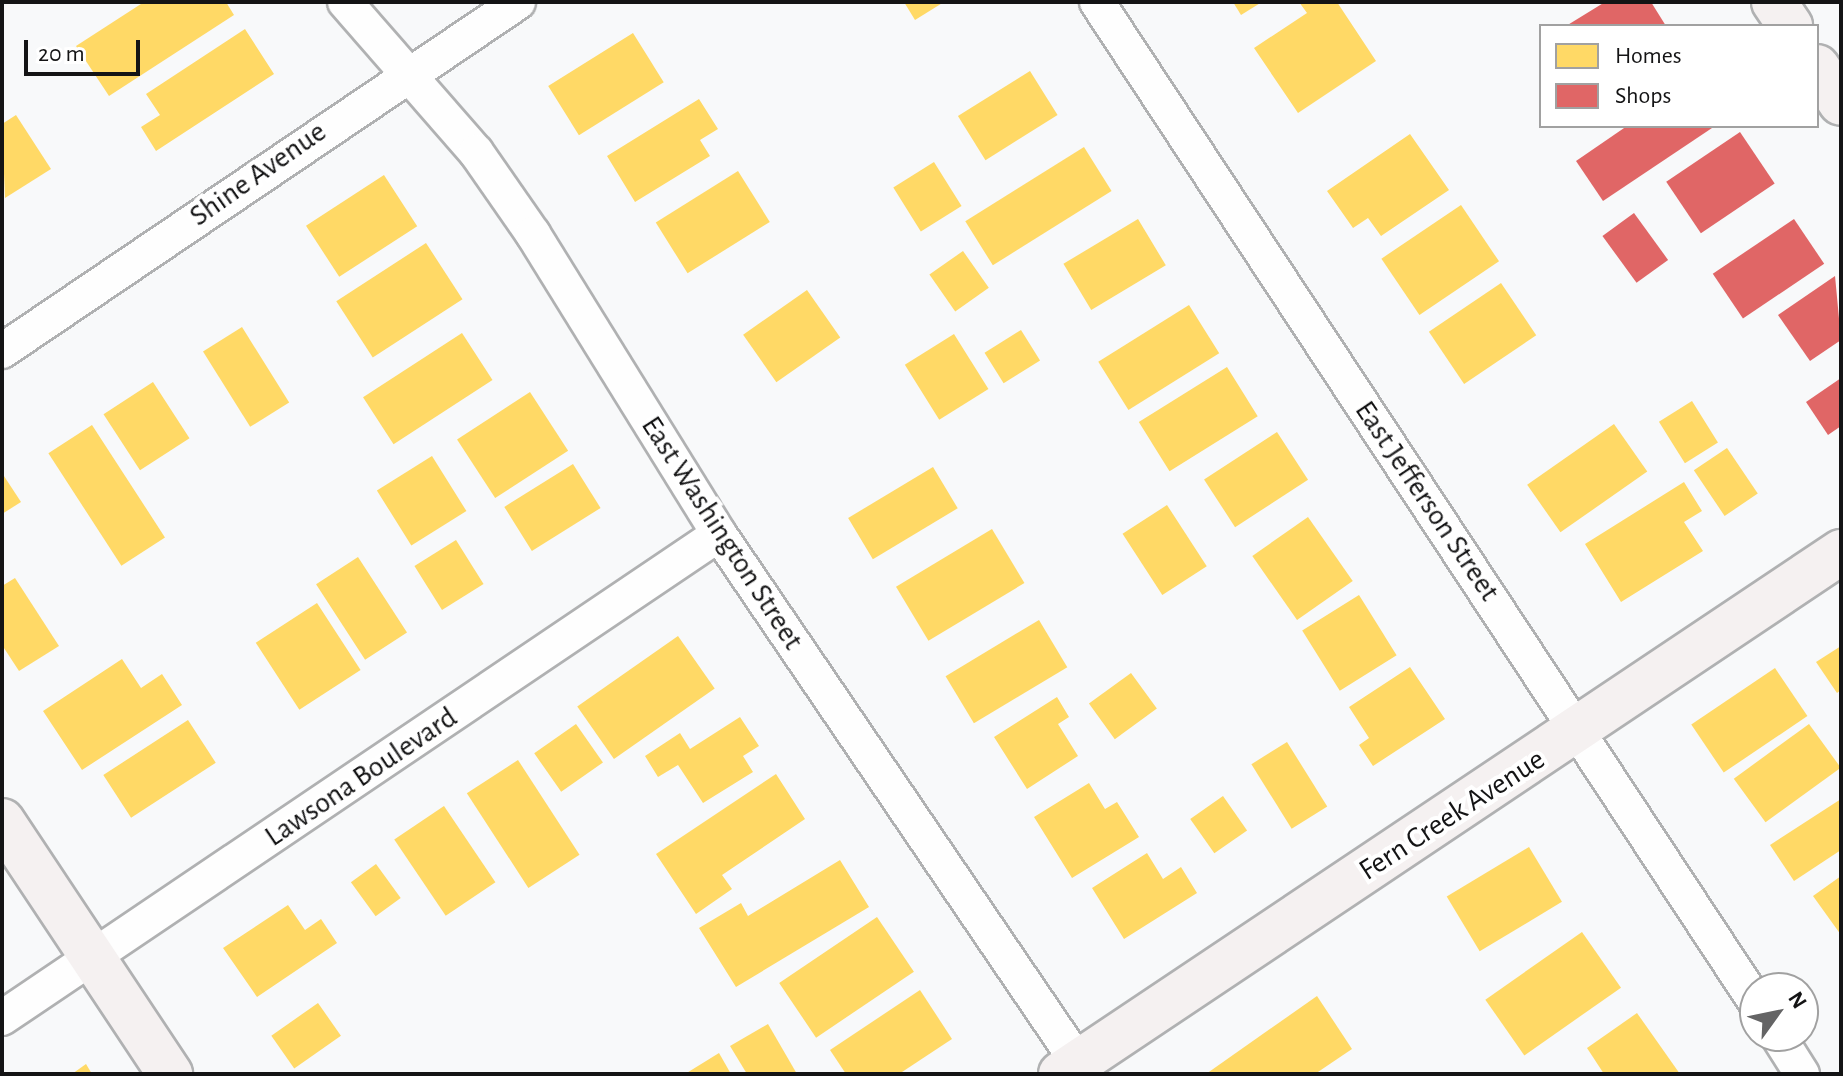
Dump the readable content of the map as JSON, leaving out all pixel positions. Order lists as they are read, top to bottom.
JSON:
{
  "streets": {
    "street": [
      "Shine Avenue",
      "East Jefferson Street",
      "East Washington Street",
      "Lawsona Boulevard",
      "Fern Creek Avenue"
    ]
  },
  "crossings": [
    ["Shine Avenue", "East Washington Street"],
    ["East Jefferson Street", "Fern Creek Avenue"],
    ["East Washington Street", "Lawsona Boulevard"],
    ["East Washington Street", "Fern Creek Avenue"]
  ],
  "legend": ["Homes", "Shops"],
  "scale_bar": "20 m",
  "north": "top right"
}
